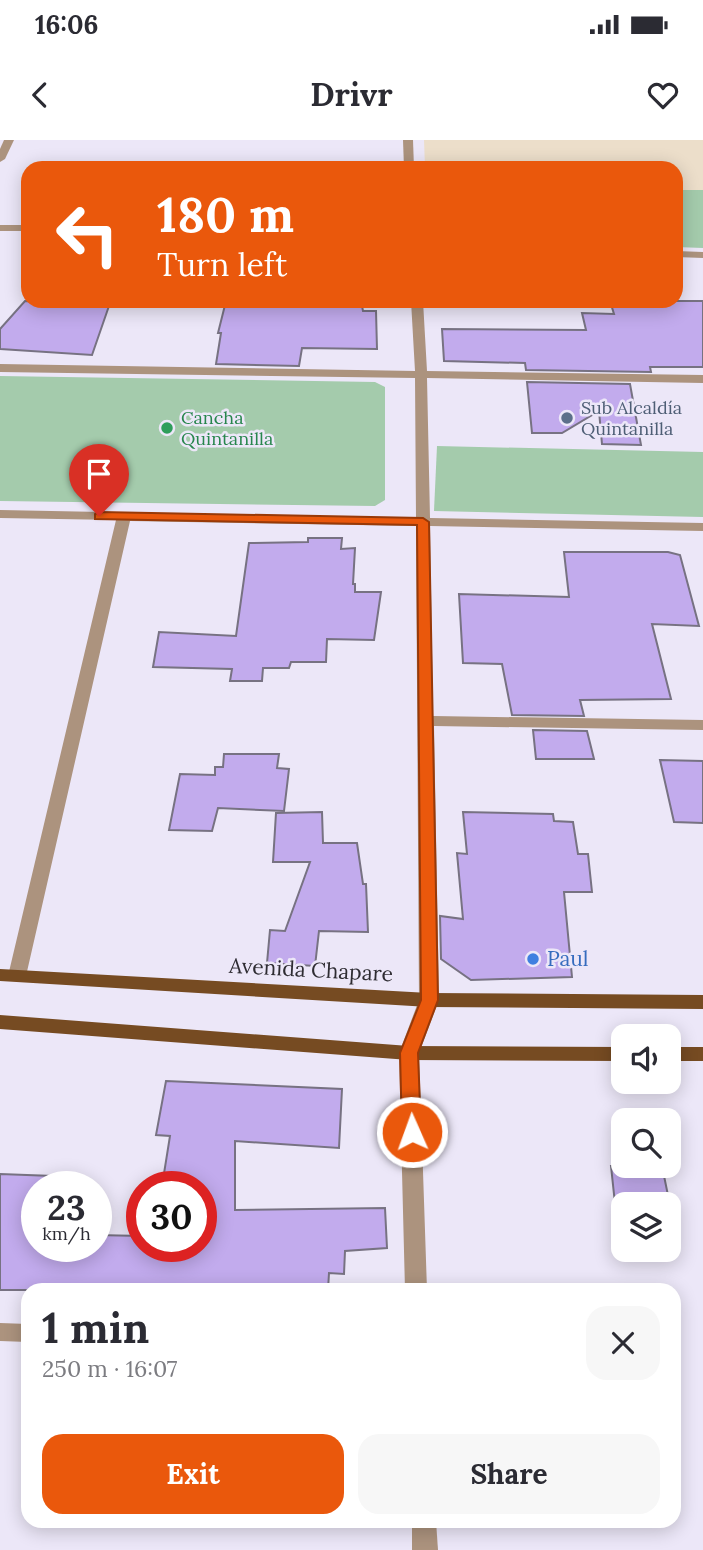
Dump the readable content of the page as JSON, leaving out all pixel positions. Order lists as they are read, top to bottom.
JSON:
{
  "streets": {
    "main road": ["Avenida Chapare"]
  },
  "places": ["Sub Alcaldía Quintanilla", "Cancha Quintanilla", "Paul"],
  "page": {
    "status": "16:06",
    "header": "Drivr",
    "turn": ["180 m", "Turn left"],
    "speed": "23 km/h",
    "limit": "30",
    "heading": ["1 min", "250 m · 16:07"],
    "buttons": ["Exit", "Share"]
  }
}
